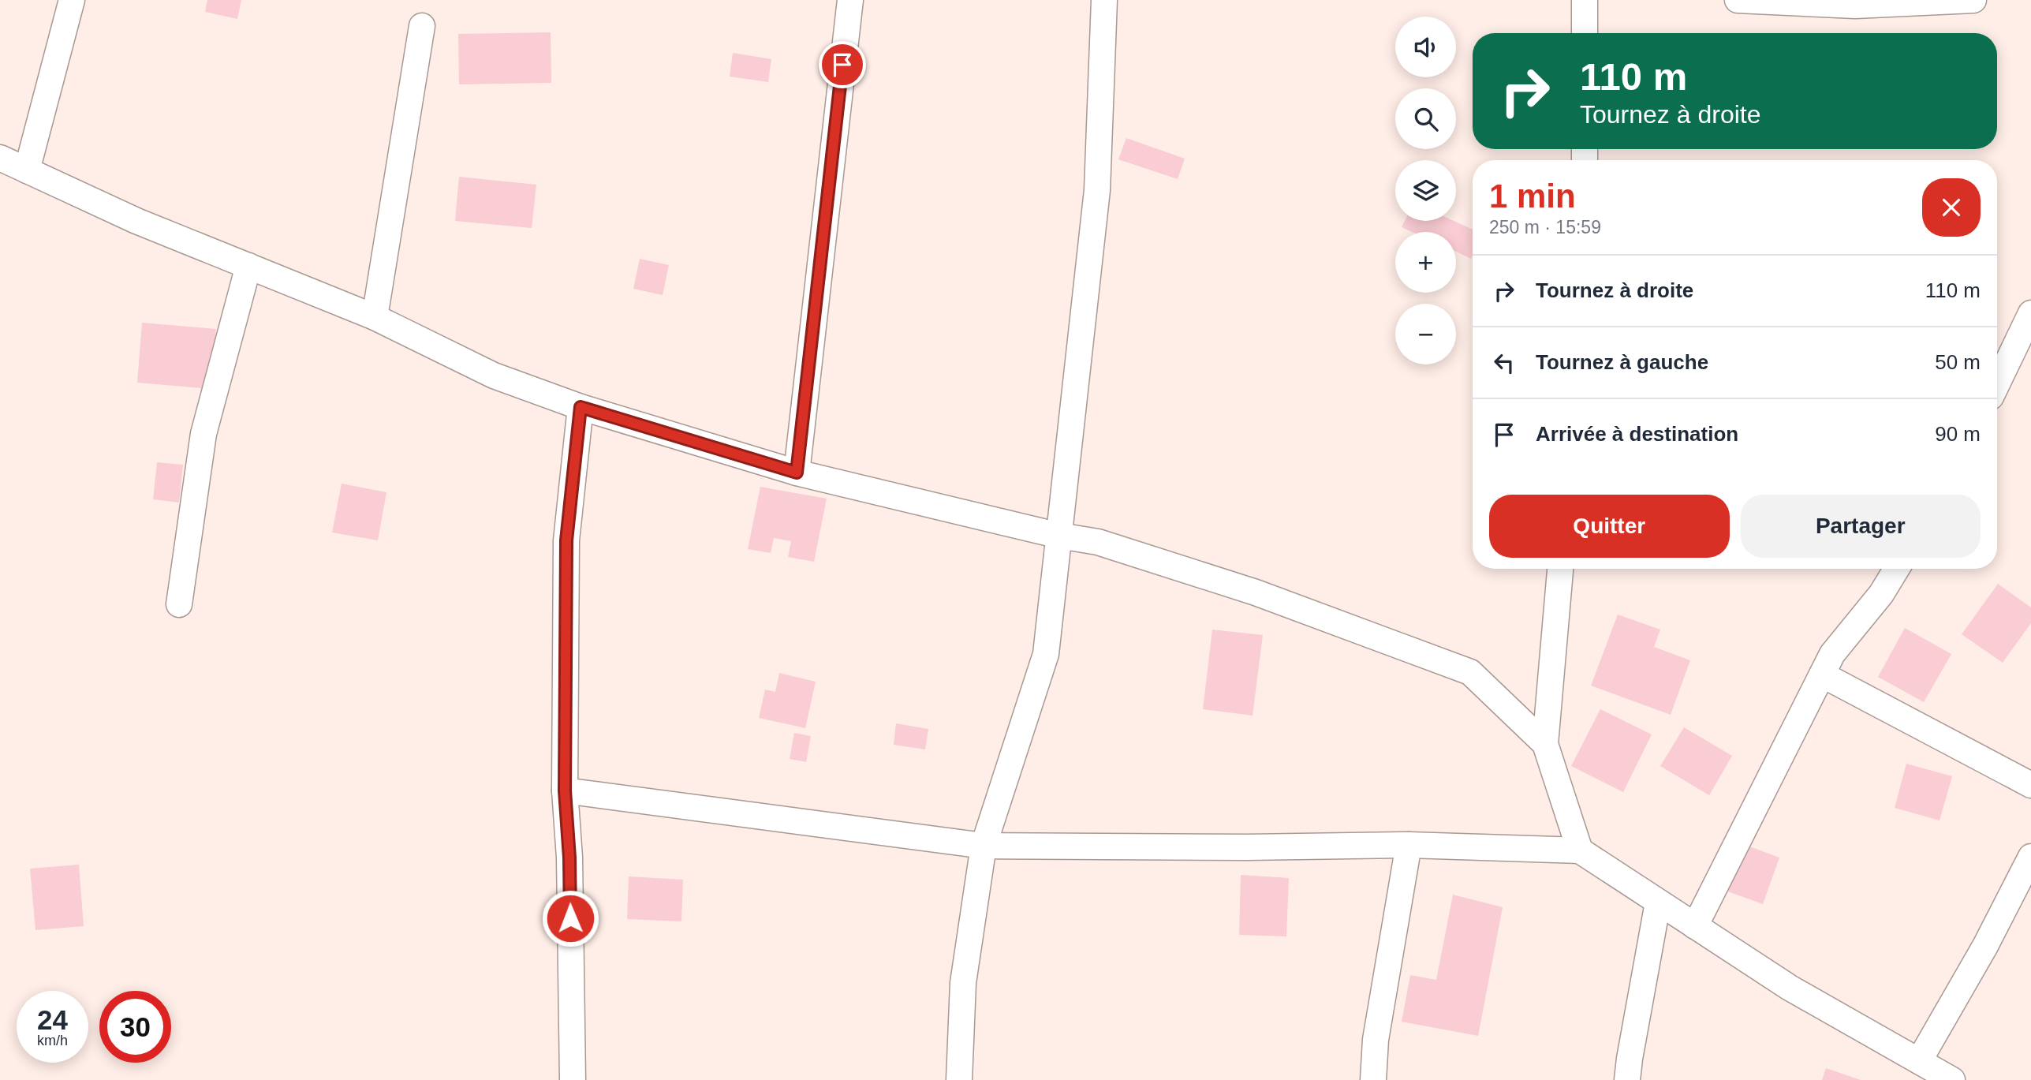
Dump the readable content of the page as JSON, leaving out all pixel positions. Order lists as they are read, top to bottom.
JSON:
{
  "page": {
    "map_buttons": ["+", "−"],
    "turn": ["110 m", "Tournez à droite"],
    "heading": ["1 min", "250 m · 15:59"],
    "list": [
      {
        "name": "Tournez à droite",
        "value": "110 m"
      },
      {
        "name": "Tournez à gauche",
        "value": "50 m"
      },
      {
        "name": "Arrivée à destination",
        "value": "90 m"
      }
    ],
    "buttons": ["Quitter", "Partager"],
    "speed": "24 km/h",
    "limit": "30"
  }
}
